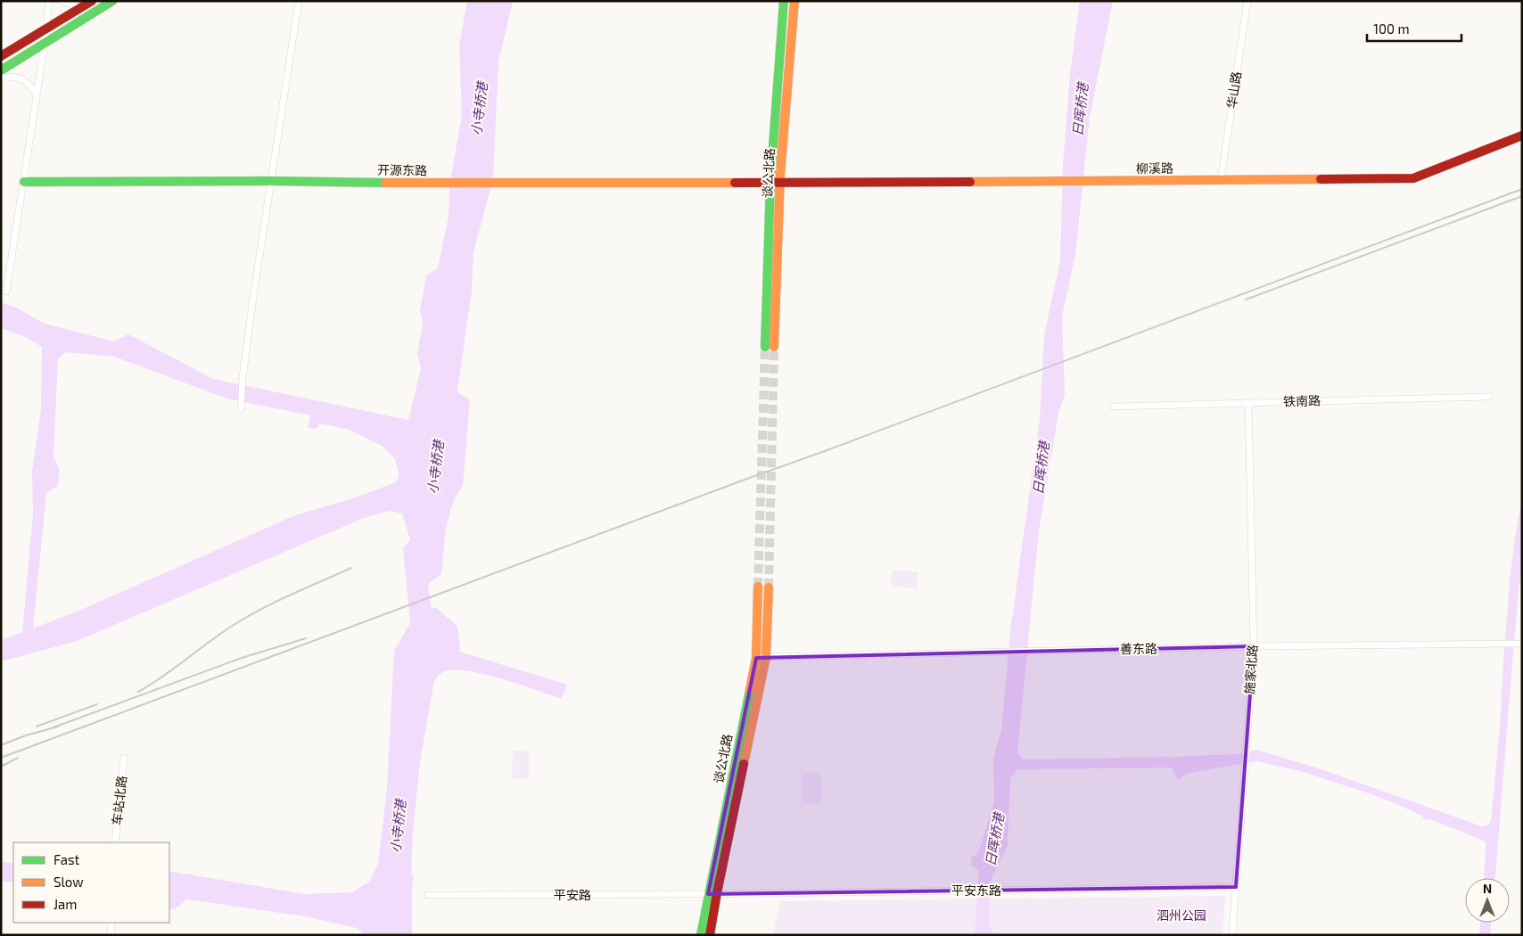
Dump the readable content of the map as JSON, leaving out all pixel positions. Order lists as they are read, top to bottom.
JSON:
{
  "streets": {
    "main road": ["柳溪路", "开源东路", "谈公北路"],
    "street": [
      "华山路",
      "铁南路",
      "善东路",
      "施家北路",
      "车站北路",
      "平安东路",
      "平安路"
    ]
  },
  "crossings": [
    ["华山路", "柳溪路"],
    ["柳溪路", "开源东路"],
    ["柳溪路", "谈公北路"],
    ["开源东路", "谈公北路"],
    ["谈公北路", "善东路"],
    ["谈公北路", "平安东路"],
    ["谈公北路", "平安路"],
    ["铁南路", "施家北路"],
    ["善东路", "施家北路"],
    ["施家北路", "平安东路"],
    ["平安东路", "平安路"]
  ],
  "water": ["小寺桥港", "日晖桥港"],
  "parks": ["泗州公园"],
  "legend": ["Fast", "Slow", "Jam"],
  "scale_bar": "100 m",
  "north": "top"
}
